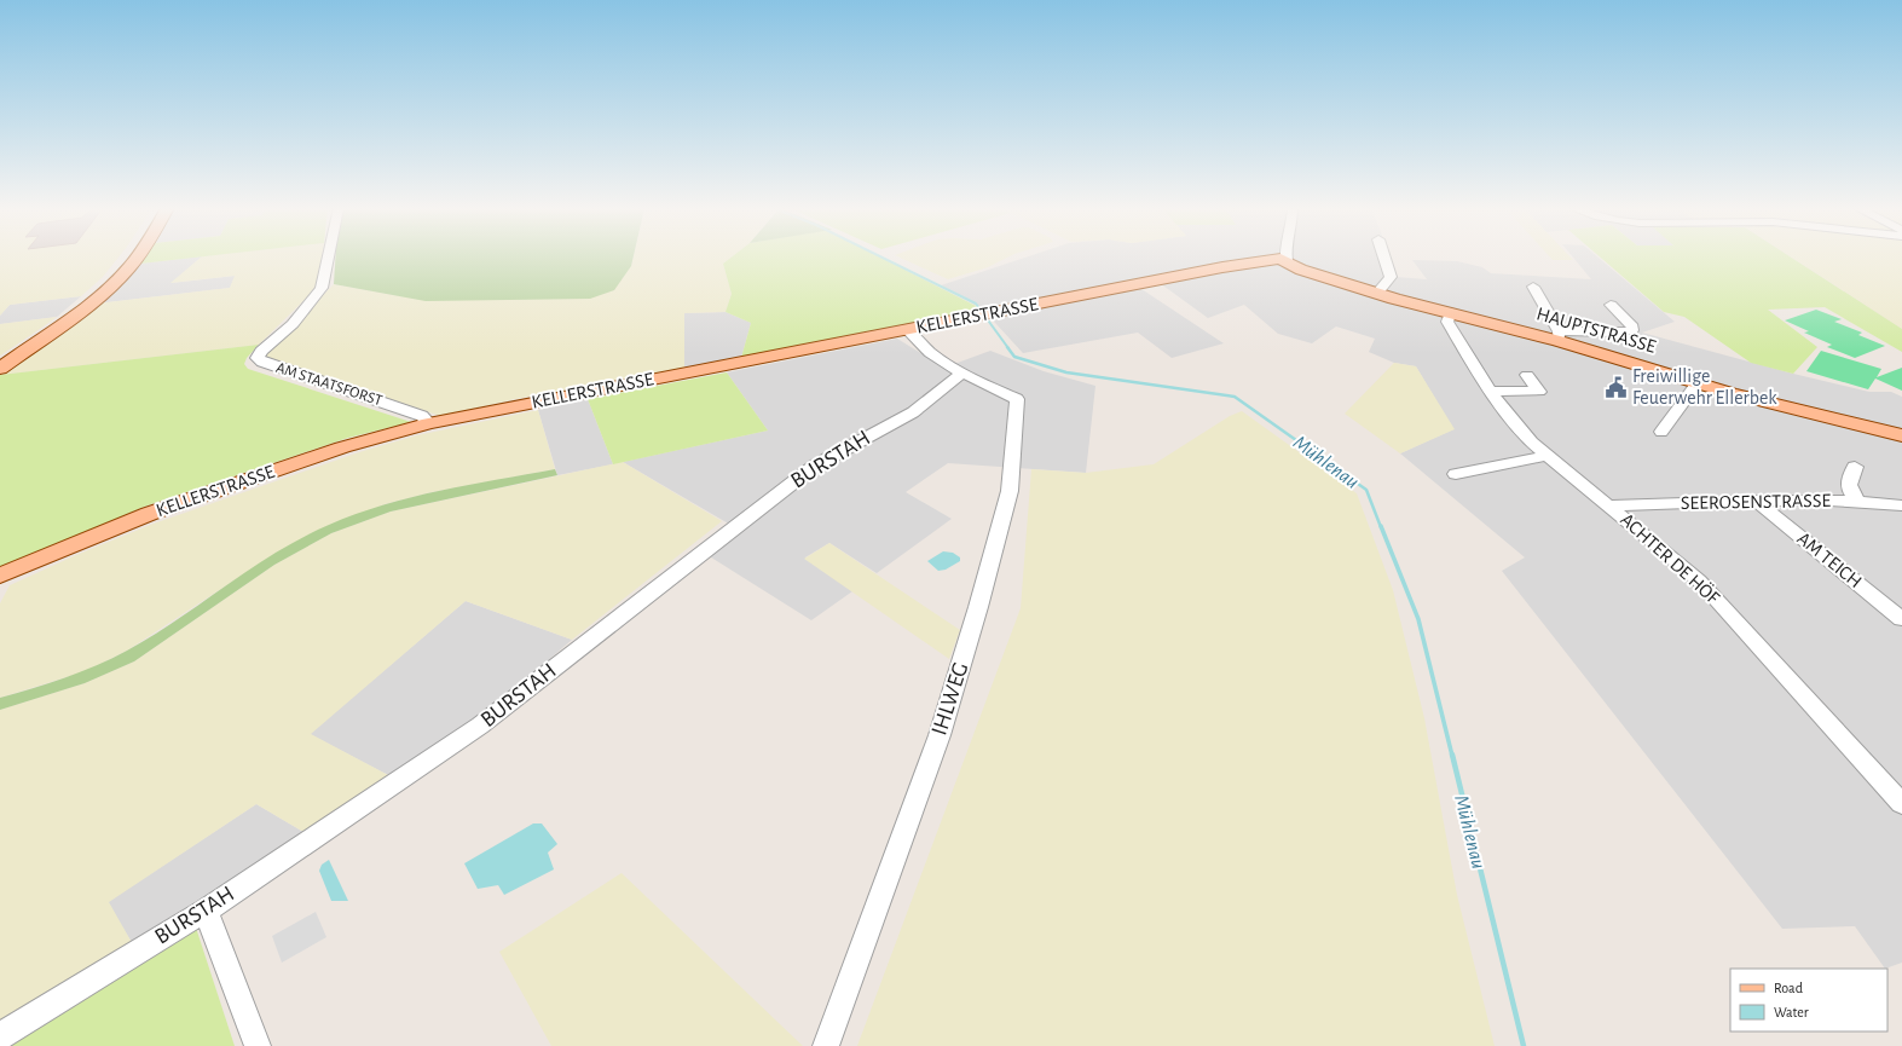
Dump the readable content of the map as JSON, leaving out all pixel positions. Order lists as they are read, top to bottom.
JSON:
{
  "streets": {
    "main road": ["KELLERSTRASSE", "HAUPTSTRASSE"],
    "street": [
      "AM STAATSFORST",
      "BURSTAH",
      "SEEROSENSTRASSE",
      "ACHTER DE HÖF",
      "AM TEICH",
      "IHLWEG"
    ]
  },
  "crossings": [
    ["KELLERSTRASSE", "HAUPTSTRASSE"],
    ["KELLERSTRASSE", "AM STAATSFORST"],
    ["HAUPTSTRASSE", "ACHTER DE HÖF"],
    ["BURSTAH", "IHLWEG"],
    ["SEEROSENSTRASSE", "ACHTER DE HÖF"],
    ["SEEROSENSTRASSE", "AM TEICH"]
  ],
  "water": ["Mühlenau"],
  "places": {
    "public building": ["Freiwillige Feuerwehr Ellerbek"]
  },
  "legend": ["Road", "Water"]
}
